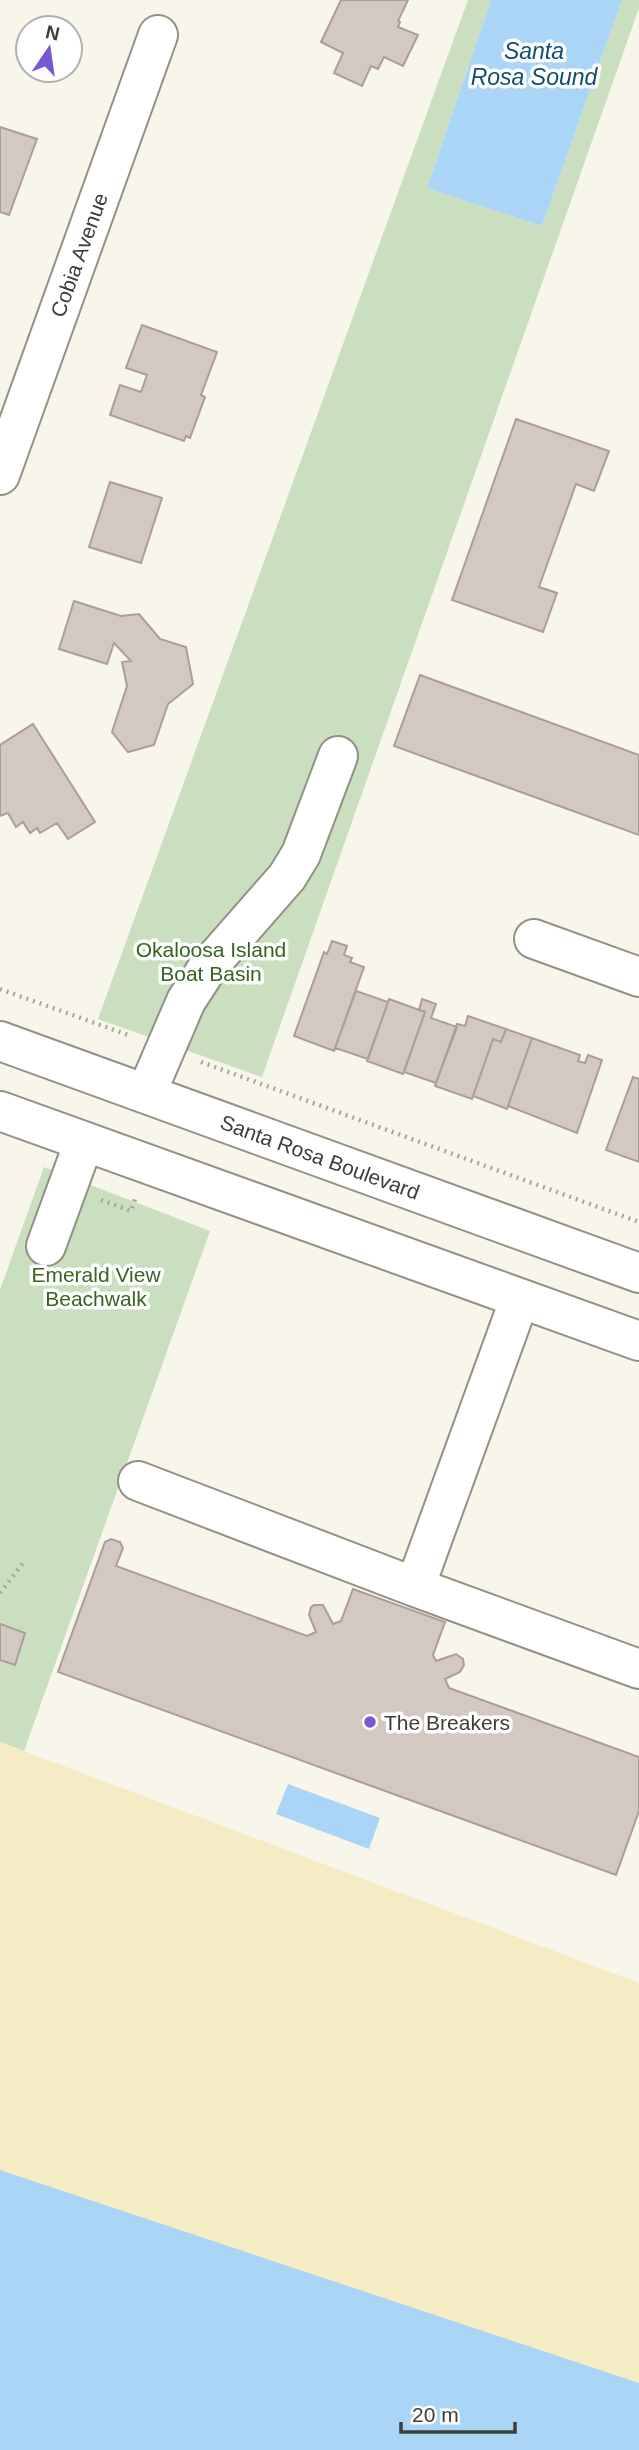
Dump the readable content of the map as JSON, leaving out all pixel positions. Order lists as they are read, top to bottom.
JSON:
{
  "streets": {
    "street": ["Cobia Avenue", "Santa Rosa Boulevard"]
  },
  "water": ["Santa Rosa Sound"],
  "parks": ["Okaloosa Island Boat Basin", "Emerald View Beachwalk"],
  "places": ["The Breakers"],
  "scale_bar": "20 m",
  "north": "top"
}
